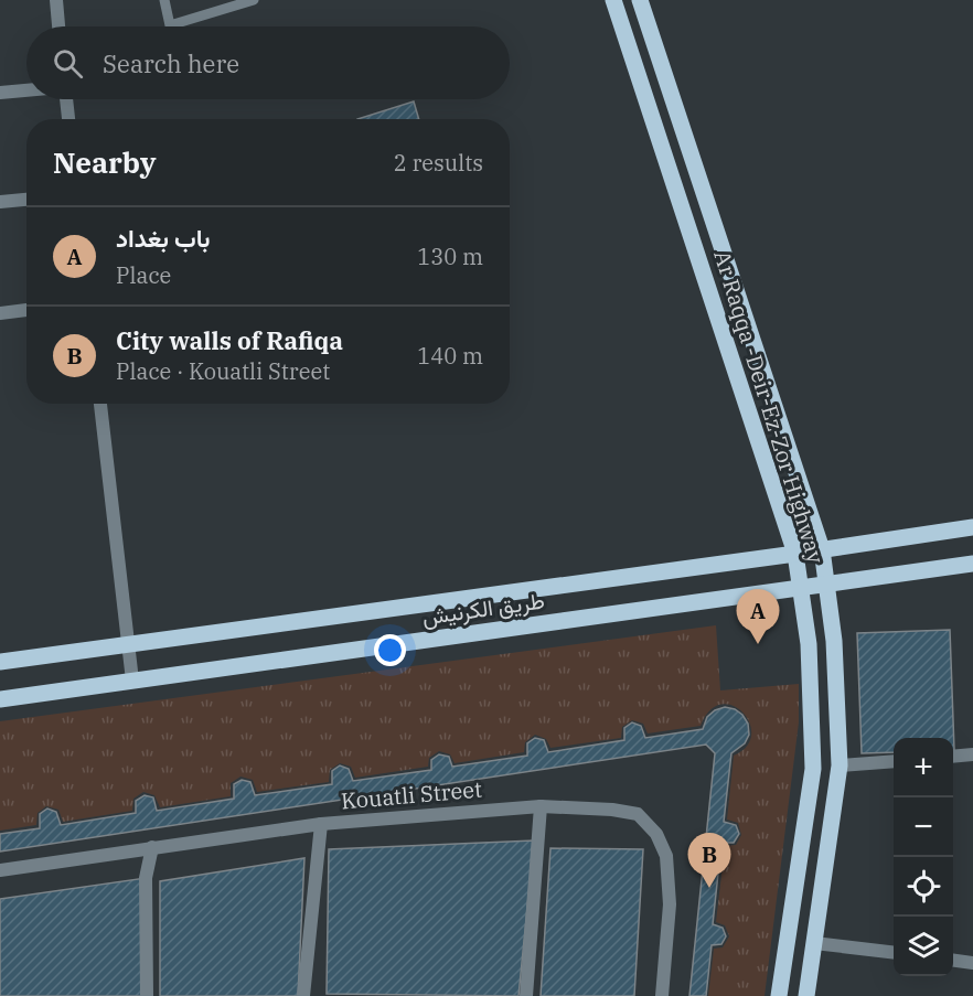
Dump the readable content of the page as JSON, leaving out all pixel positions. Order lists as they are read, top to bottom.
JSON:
{
  "streets": {
    "main road": ["Ar Raqqa -Deir-Ez-Zor Highway", "طريق الكرنيش"],
    "street": ["Kouatli Street"]
  },
  "crossings": [
    ["Ar Raqqa -Deir-Ez-Zor Highway", "طريق الكرنيش"]
  ],
  "page": {
    "search": "Search here",
    "heading": ["Nearby", "2 results"],
    "list": [
      {
        "mark": "A",
        "name": "باب بغداد",
        "note": "Place",
        "value": "130 m"
      },
      {
        "mark": "B",
        "name": "City walls of Rafiqa",
        "note": "Place · Kouatli Street",
        "value": "140 m"
      }
    ],
    "pins": ["A", "B"],
    "map_buttons": ["+", "−"]
  }
}
